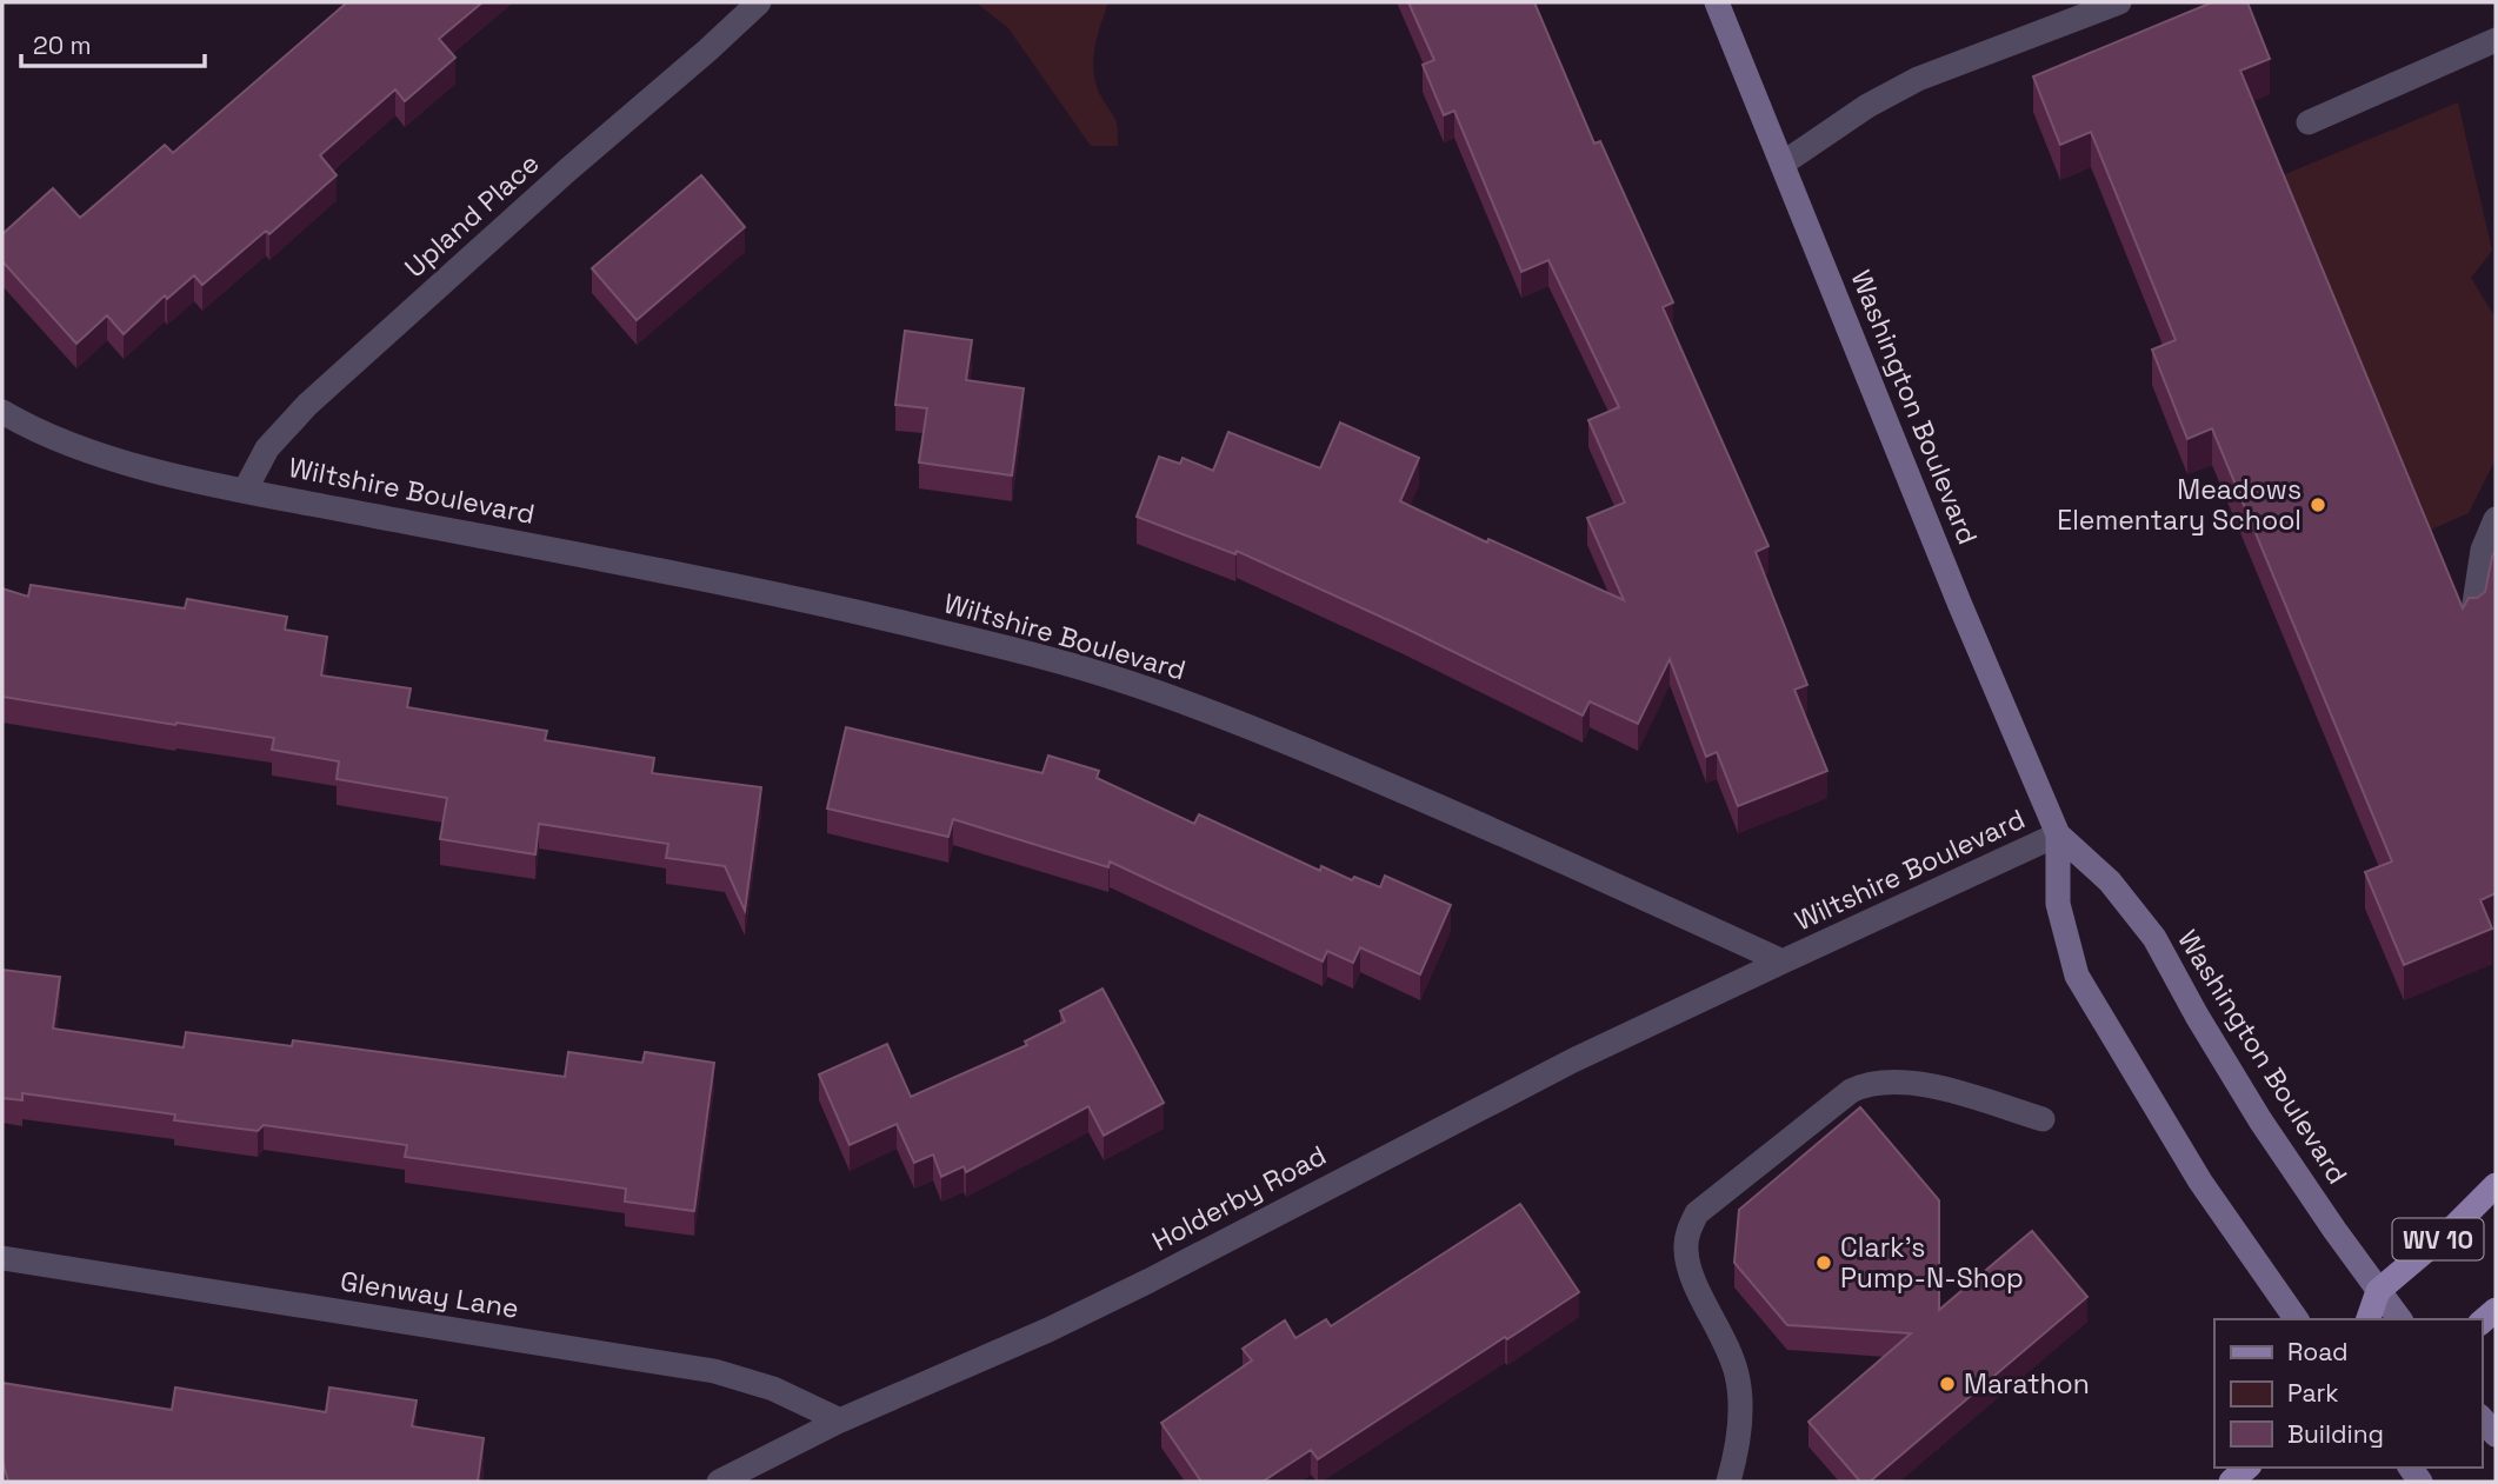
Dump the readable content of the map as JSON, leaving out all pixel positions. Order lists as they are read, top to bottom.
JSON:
{
  "streets": {
    "main road": ["WV 10"],
    "street": [
      "Upland Place",
      "Washington Boulevard",
      "Wiltshire Boulevard",
      "Holderby Road",
      "Glenway Lane"
    ]
  },
  "crossings": [
    ["Upland Place", "Wiltshire Boulevard"],
    ["Washington Boulevard", "Wiltshire Boulevard"],
    ["Washington Boulevard", "WV 10"],
    ["Wiltshire Boulevard", "Holderby Road"],
    ["Holderby Road", "Glenway Lane"]
  ],
  "places": ["Meadows Elementary School", "Clark's Pump-N-Shop", "Marathon"],
  "legend": ["Road", "Park", "Building"],
  "scale_bar": "20 m"
}
